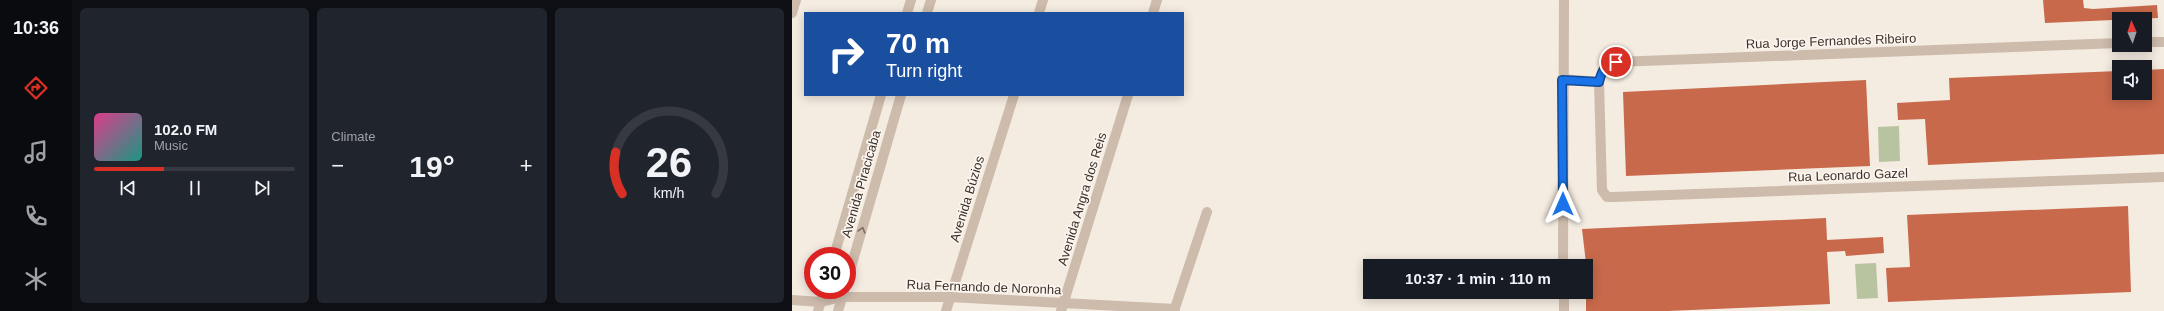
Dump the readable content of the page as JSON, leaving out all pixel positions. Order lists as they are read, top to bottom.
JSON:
{
  "streets": {
    "street": [
      "Rua Jorge Fernandes Ribeiro",
      "Rua Leonardo Gazel",
      "Avenida Piracicaba",
      "Avenida Búzios",
      "Avenida Angra dos Reis",
      "Rua Fernando de Noronha"
    ]
  },
  "crossings": [
    ["Rua Jorge Fernandes Ribeiro", "Rua Leonardo Gazel"],
    ["Avenida Búzios", "Rua Fernando de Noronha"],
    ["Avenida Angra dos Reis", "Rua Fernando de Noronha"]
  ],
  "north": "top",
  "page": {
    "tabs": "10:36",
    "tile": "Climate",
    "turn": ["70 m", "Turn right"],
    "song": ["102.0 FM", "Music"],
    "heat": ["−", "19°", "+"],
    "limit": "30",
    "trip": "10:37 · 1 min · 110 m",
    "gauge": ["26", "km/h"]
  }
}
